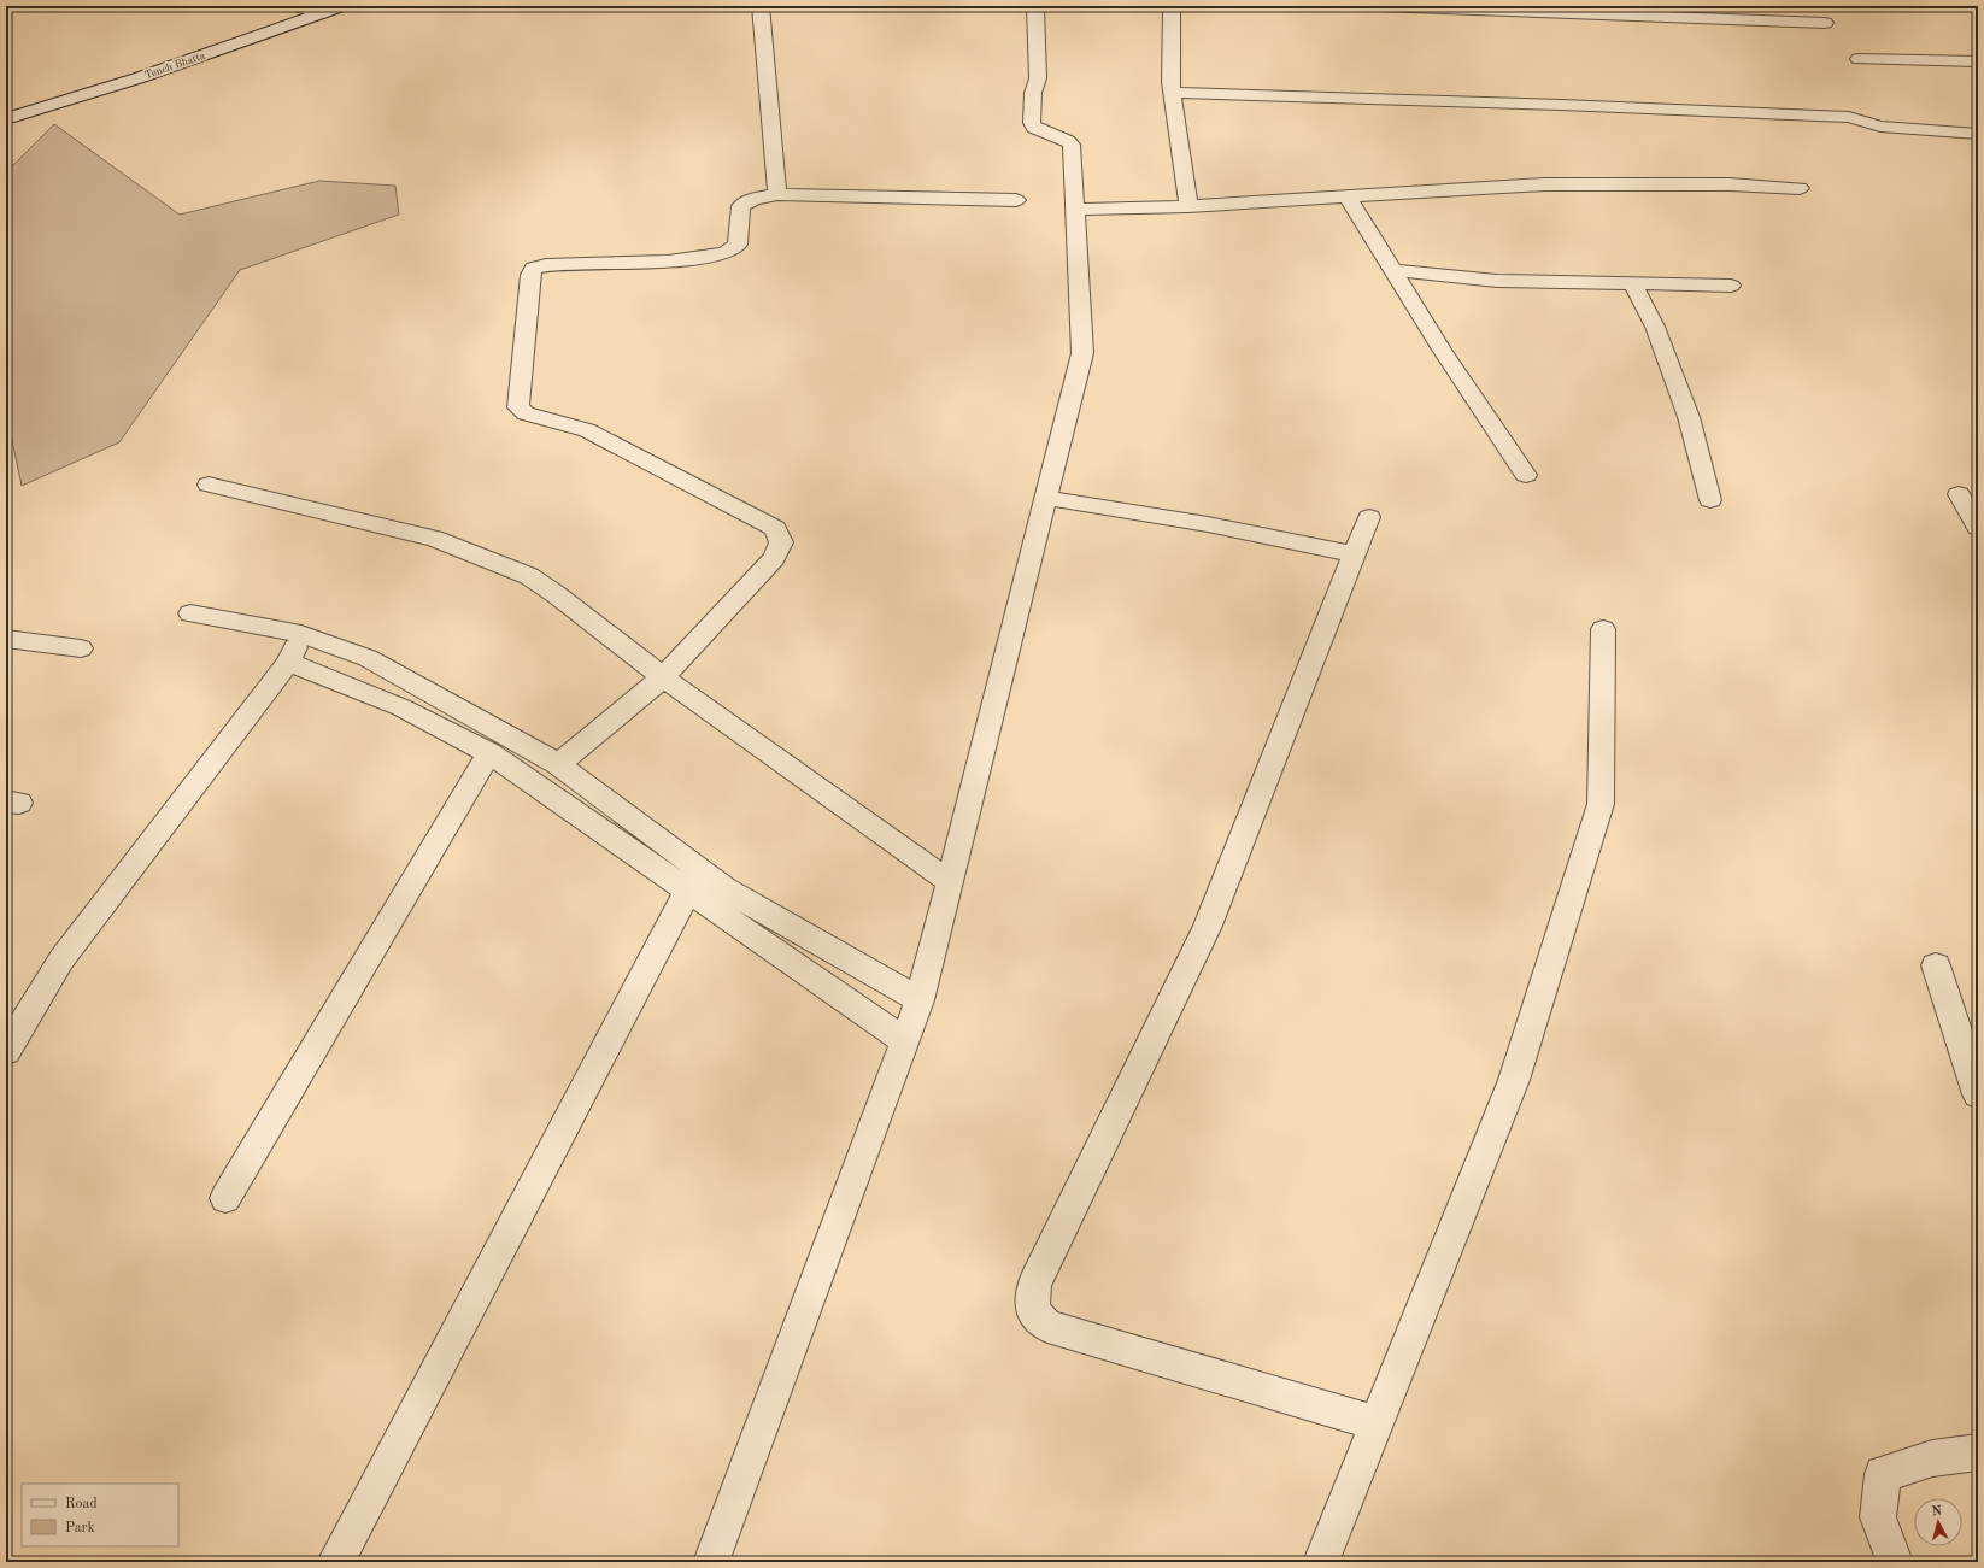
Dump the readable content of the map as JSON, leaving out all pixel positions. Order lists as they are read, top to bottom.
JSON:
{
  "streets": {
    "street": ["Tench Bhatta"]
  },
  "legend": ["Road", "Park"],
  "north": "top"
}
